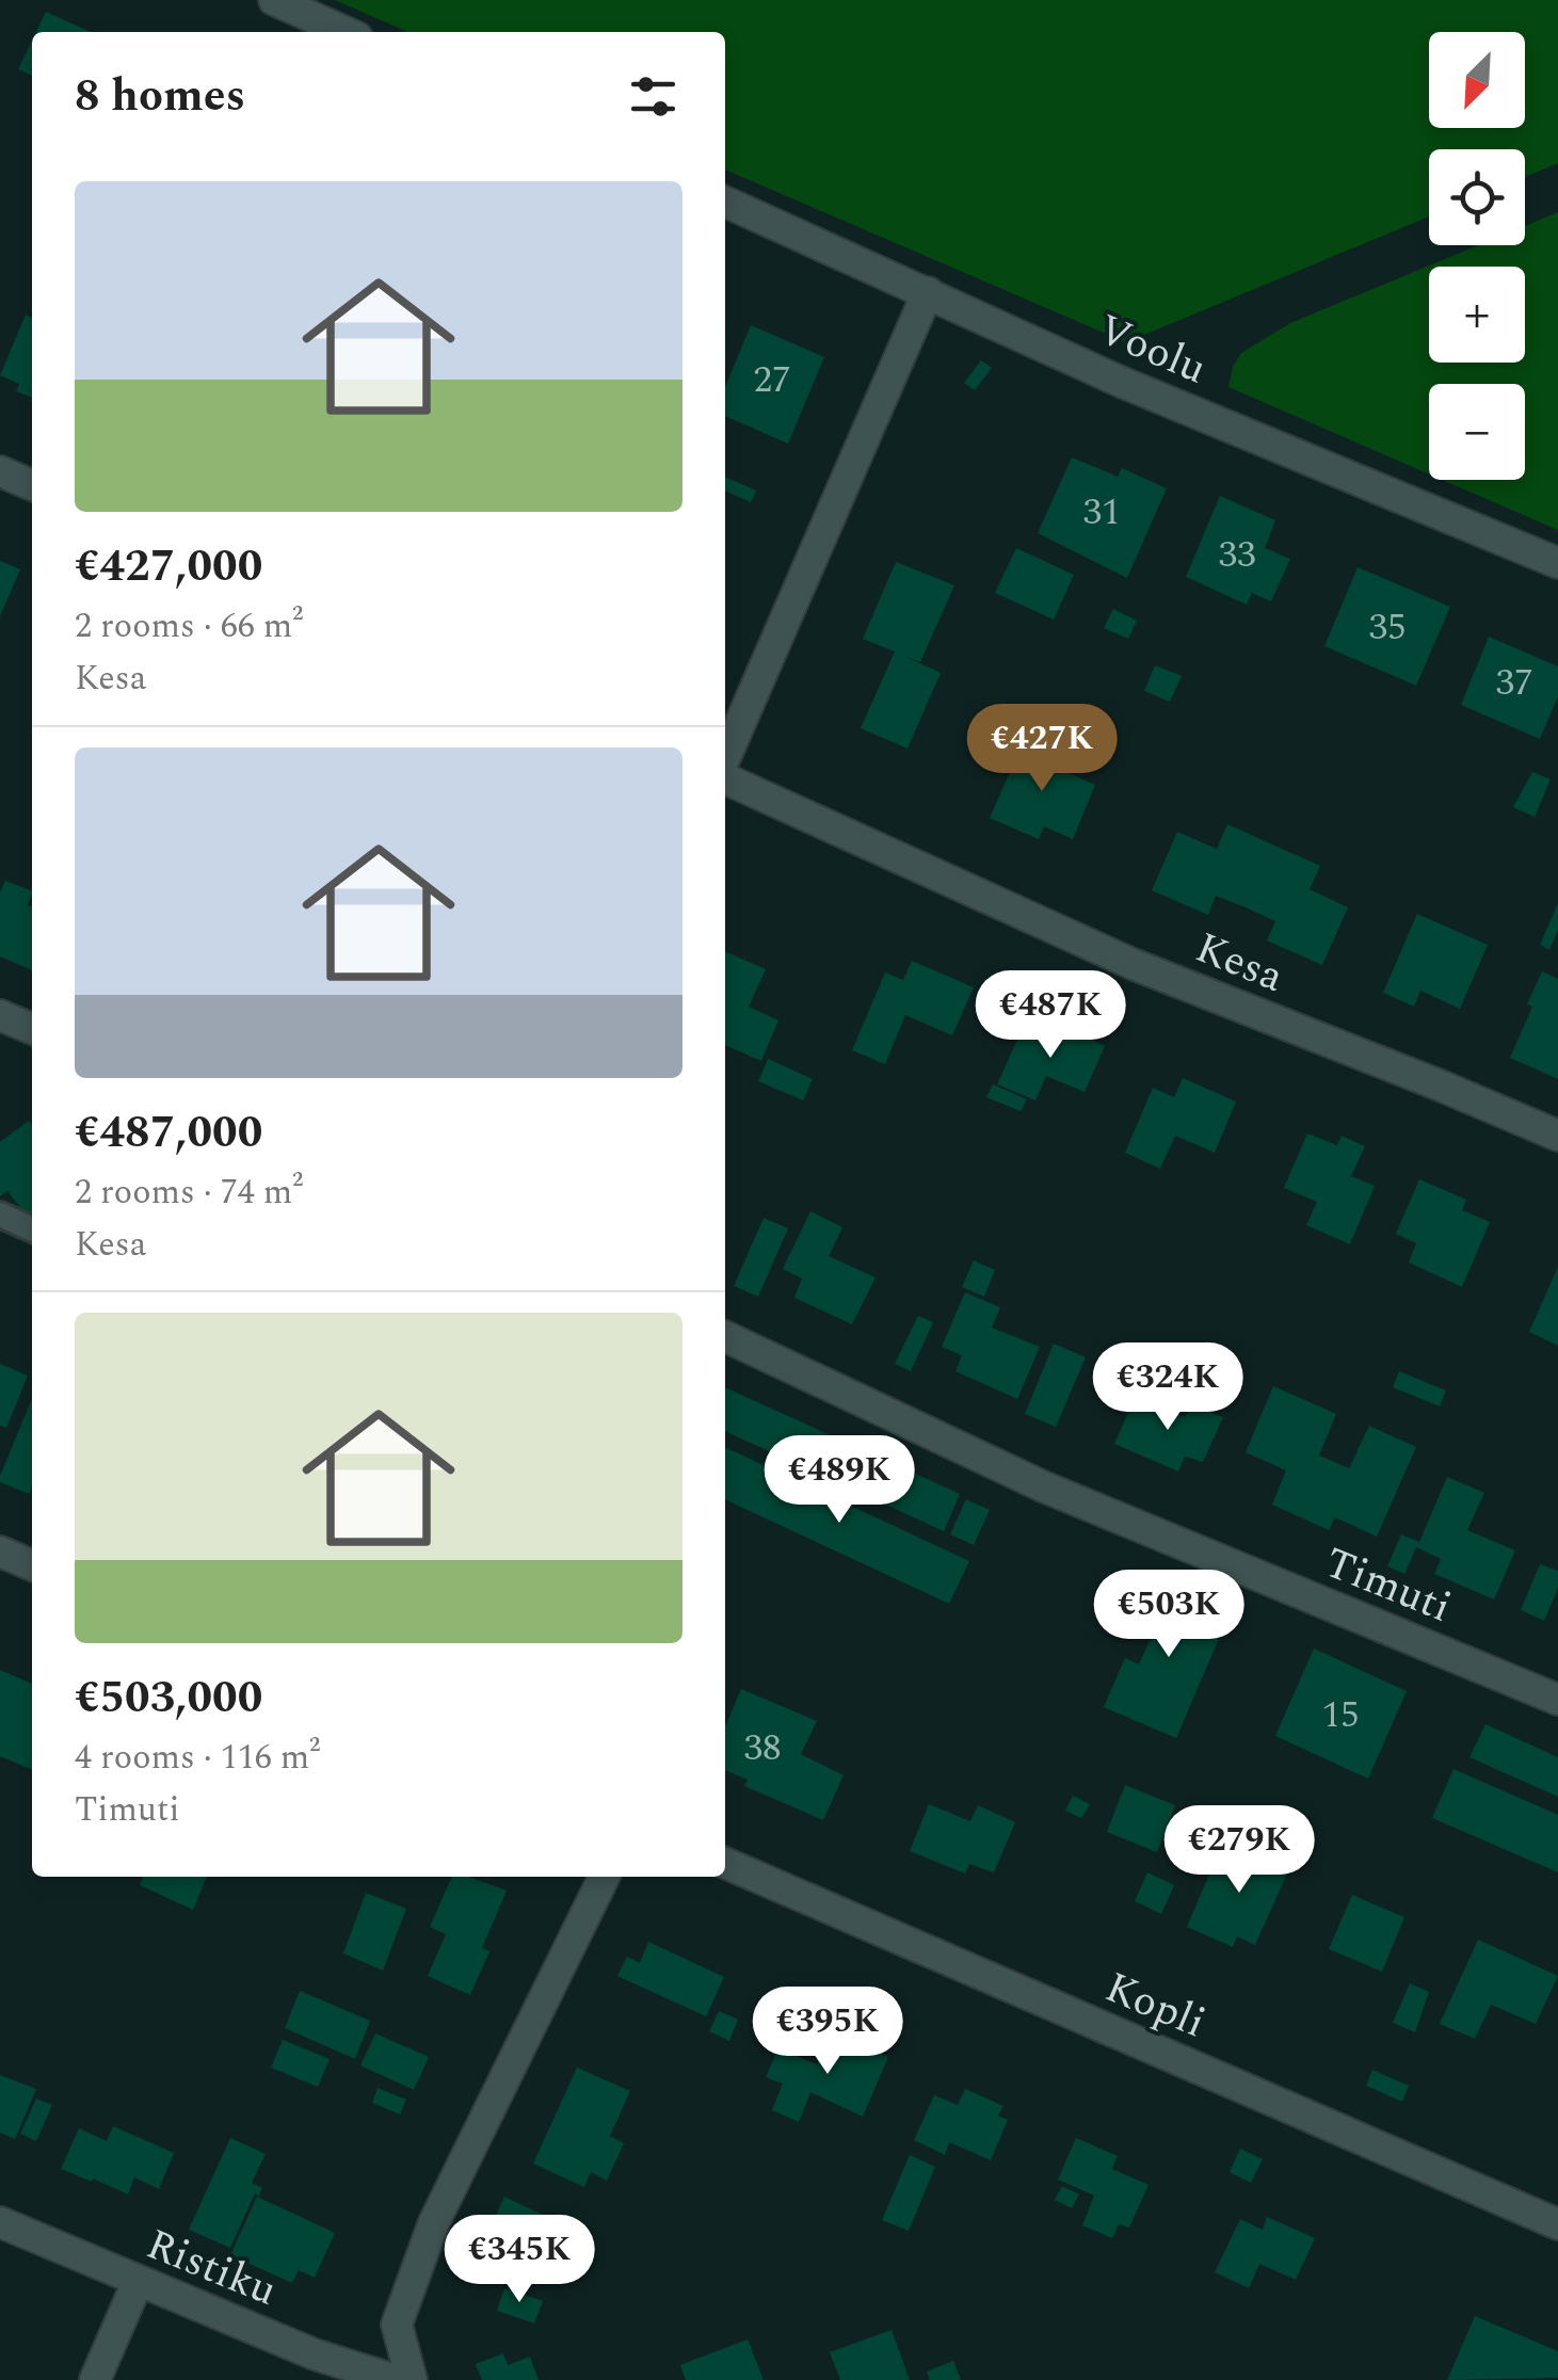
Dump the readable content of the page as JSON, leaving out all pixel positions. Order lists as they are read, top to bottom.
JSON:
{
  "streets": {
    "street": [
      "Voolu",
      "Kesa",
      "Timuti",
      "Kopli",
      "Ristiku"
    ]
  },
  "house_numbers": [
    "27",
    "31",
    "33",
    "35",
    "37",
    "15",
    "38"
  ],
  "north": "bottom left",
  "page": {
    "map_buttons": ["+", "−"],
    "heading": "8 homes",
    "list": [
      {
        "name": "€427,000",
        "note": "2 rooms · 66 m² · Kesa"
      },
      {
        "name": "€487,000",
        "note": "2 rooms · 74 m² · Kesa"
      },
      {
        "name": "€503,000",
        "note": "4 rooms · 116 m² · Timuti"
      }
    ],
    "price": [
      "€427K",
      "€487K",
      "€324K",
      "€489K",
      "€503K",
      "€279K",
      "€395K",
      "€345K"
    ]
  }
}
